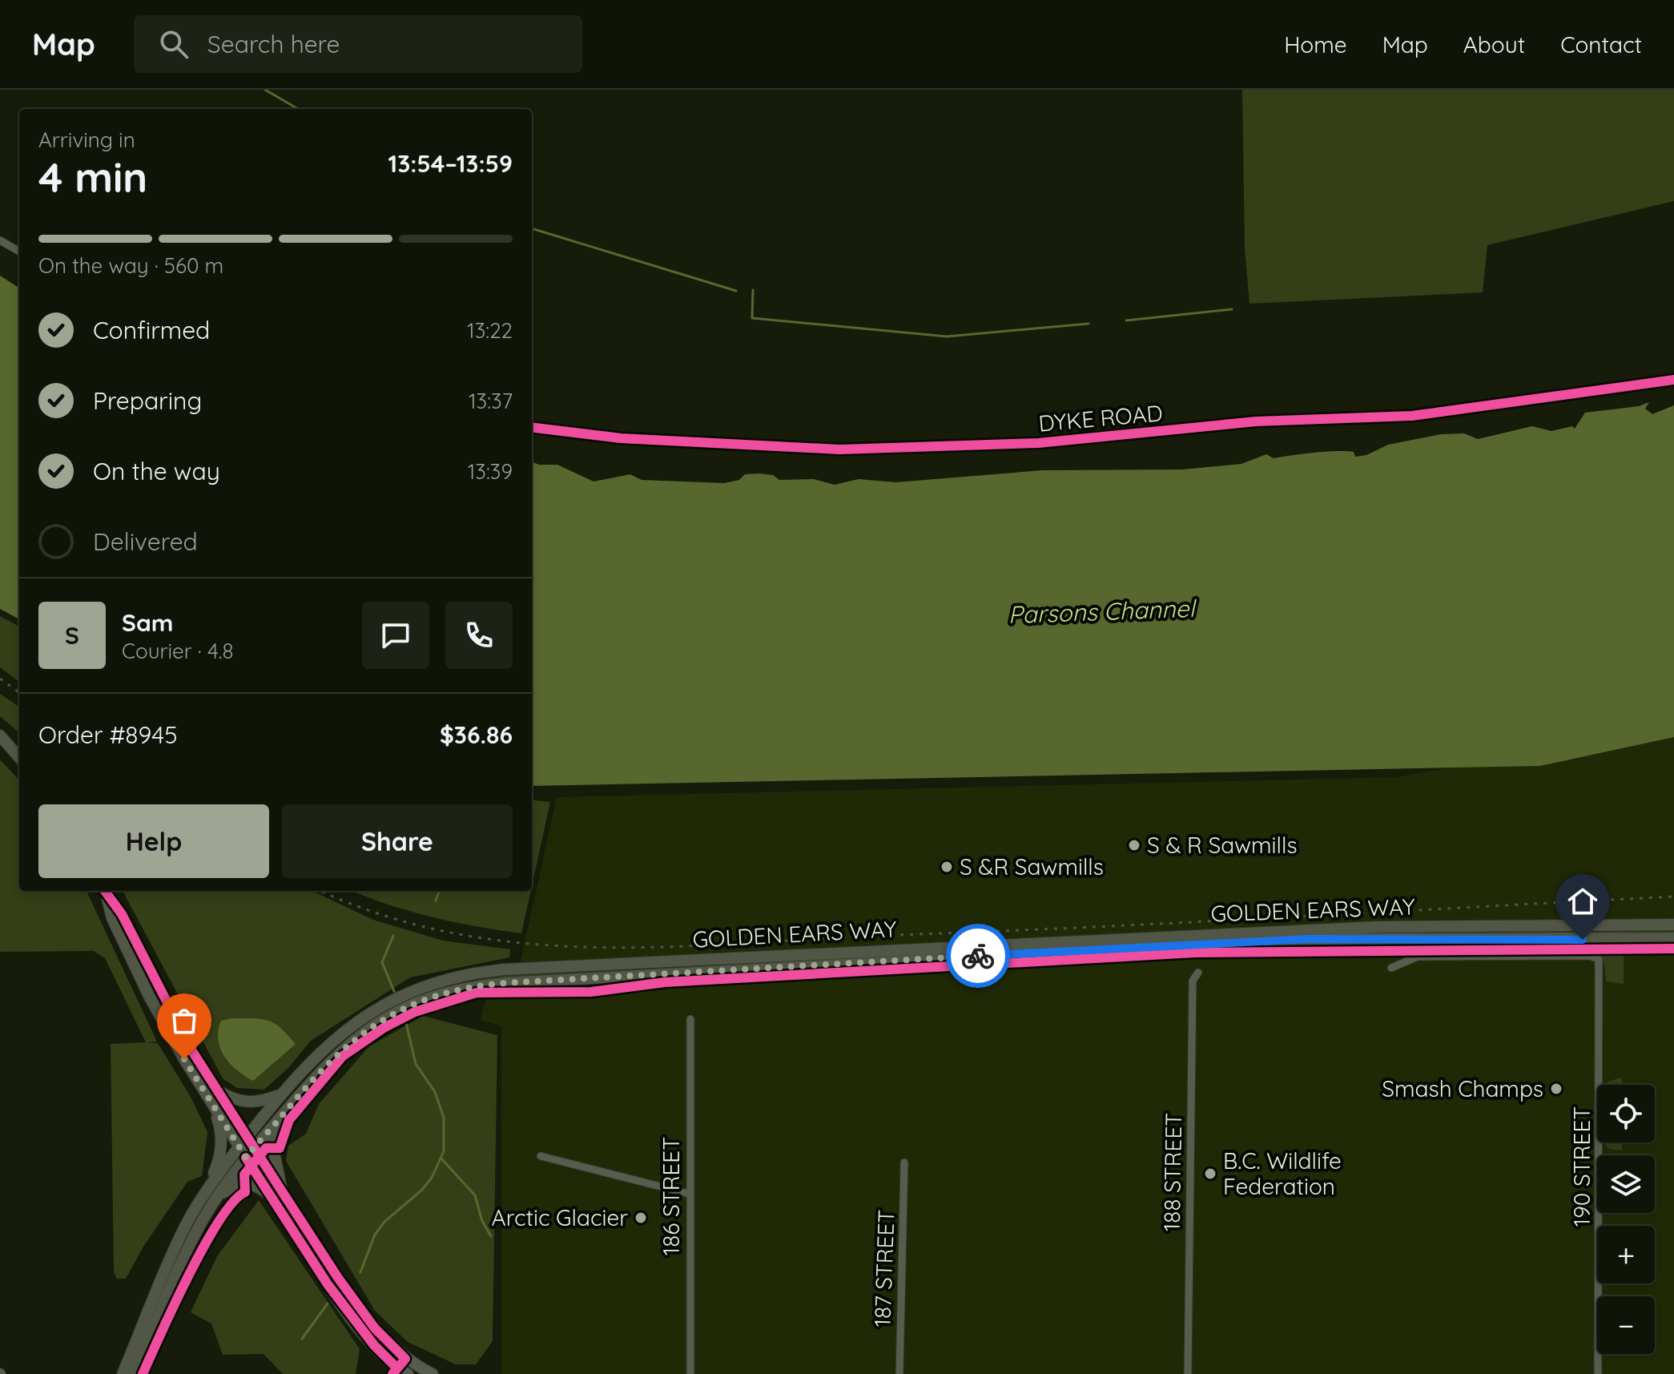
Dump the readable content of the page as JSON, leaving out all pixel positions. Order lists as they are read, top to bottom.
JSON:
{
  "streets": {
    "main road": ["GOLDEN EARS WAY"],
    "street": [
      "DYKE ROAD",
      "190 STREET",
      "188 STREET",
      "186 STREET",
      "187 STREET"
    ]
  },
  "water": ["Parsons Channel"],
  "places": [
    "S & R Sawmills",
    "S &R Sawmills",
    "Smash Champs",
    "B.C. Wildlife Federation",
    "Arctic Glacier"
  ],
  "page": {
    "header": "Map",
    "search": "Search here",
    "nav": [
      "Home",
      "Map",
      "About",
      "Contact"
    ],
    "heading": ["4 min", "Arriving in", "13:54–13:59"],
    "panel": [
      "Sam",
      "Courier · 4.8",
      "Order #8945",
      "$36.86"
    ],
    "bar": "On the way · 560 m",
    "list": [
      ["Confirmed", "13:22"],
      ["Preparing", "13:37"],
      ["On the way", "13:39"],
      "Delivered"
    ],
    "round": "S",
    "buttons": ["Help", "Share"],
    "map_buttons": ["+", "−"]
  }
}
